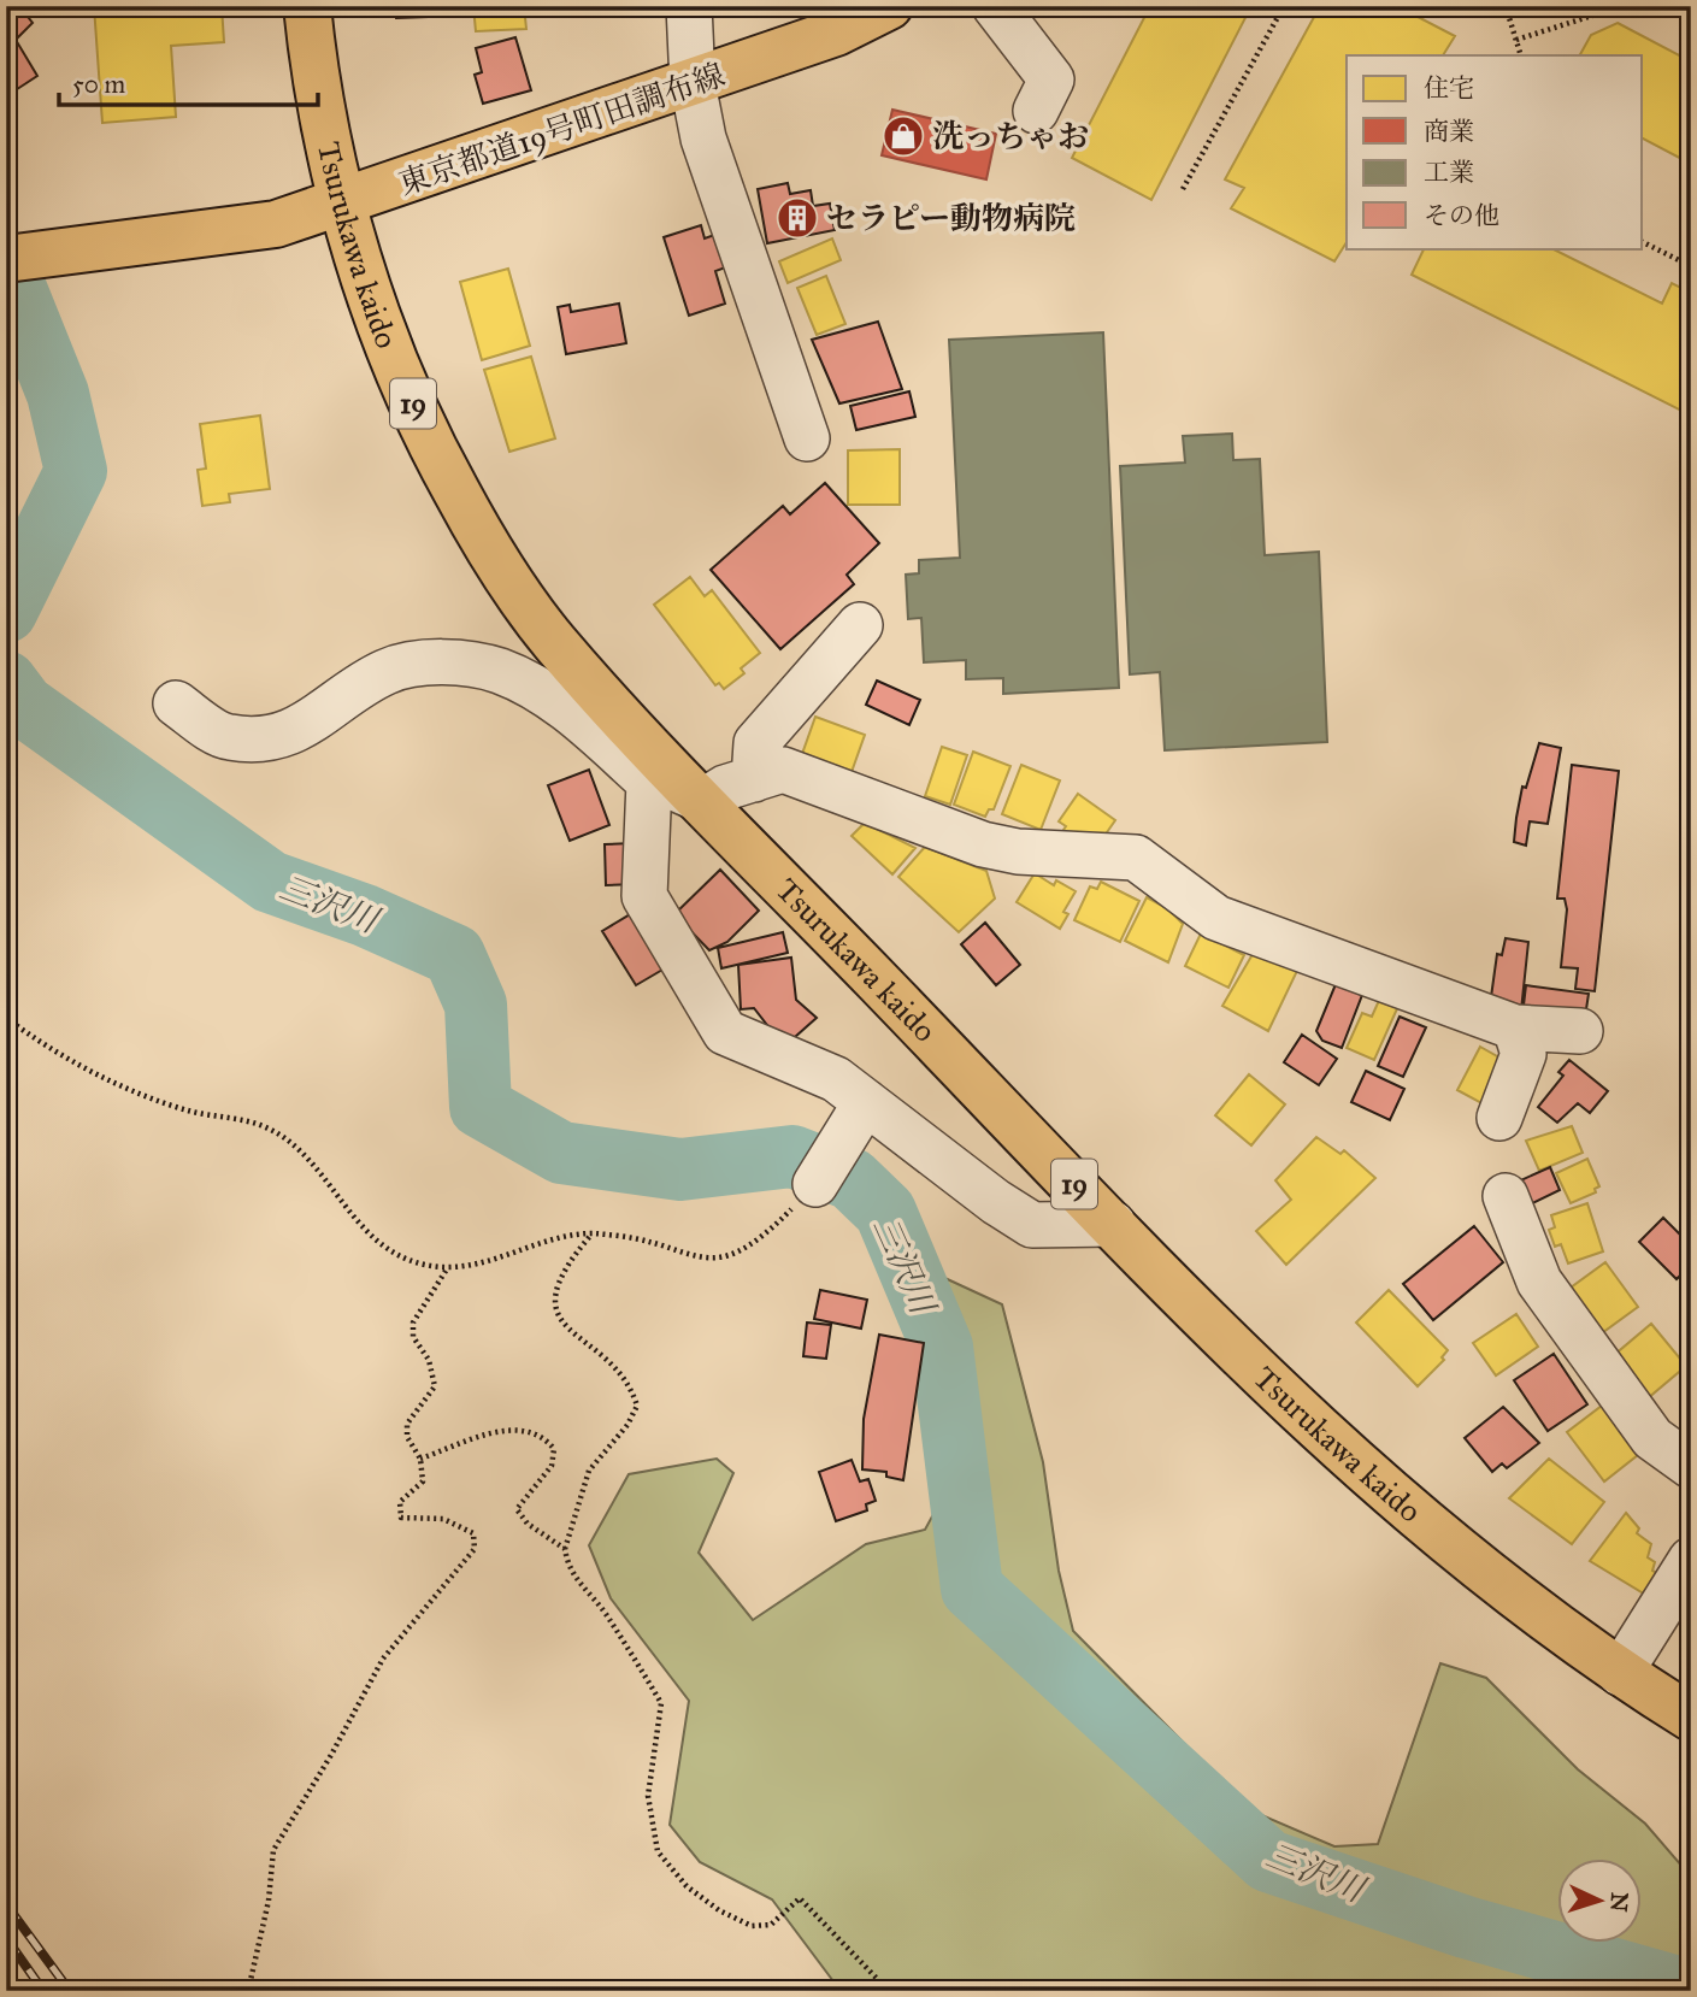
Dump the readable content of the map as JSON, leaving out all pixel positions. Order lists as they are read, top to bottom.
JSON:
{
  "streets": {
    "main road": ["東京都道19号町田調布線", "Tsurukawa kaido", "19"]
  },
  "crossings": [
    ["東京都道19号町田調布線", "Tsurukawa kaido"]
  ],
  "water": ["三沢川"],
  "places": {
    "shop": ["洗っちゃお"],
    "building": ["セラピー動物病院"]
  },
  "legend": [
    "住宅",
    "商業",
    "工業",
    "その他"
  ],
  "scale_bar": "50 m",
  "north": "right"
}
